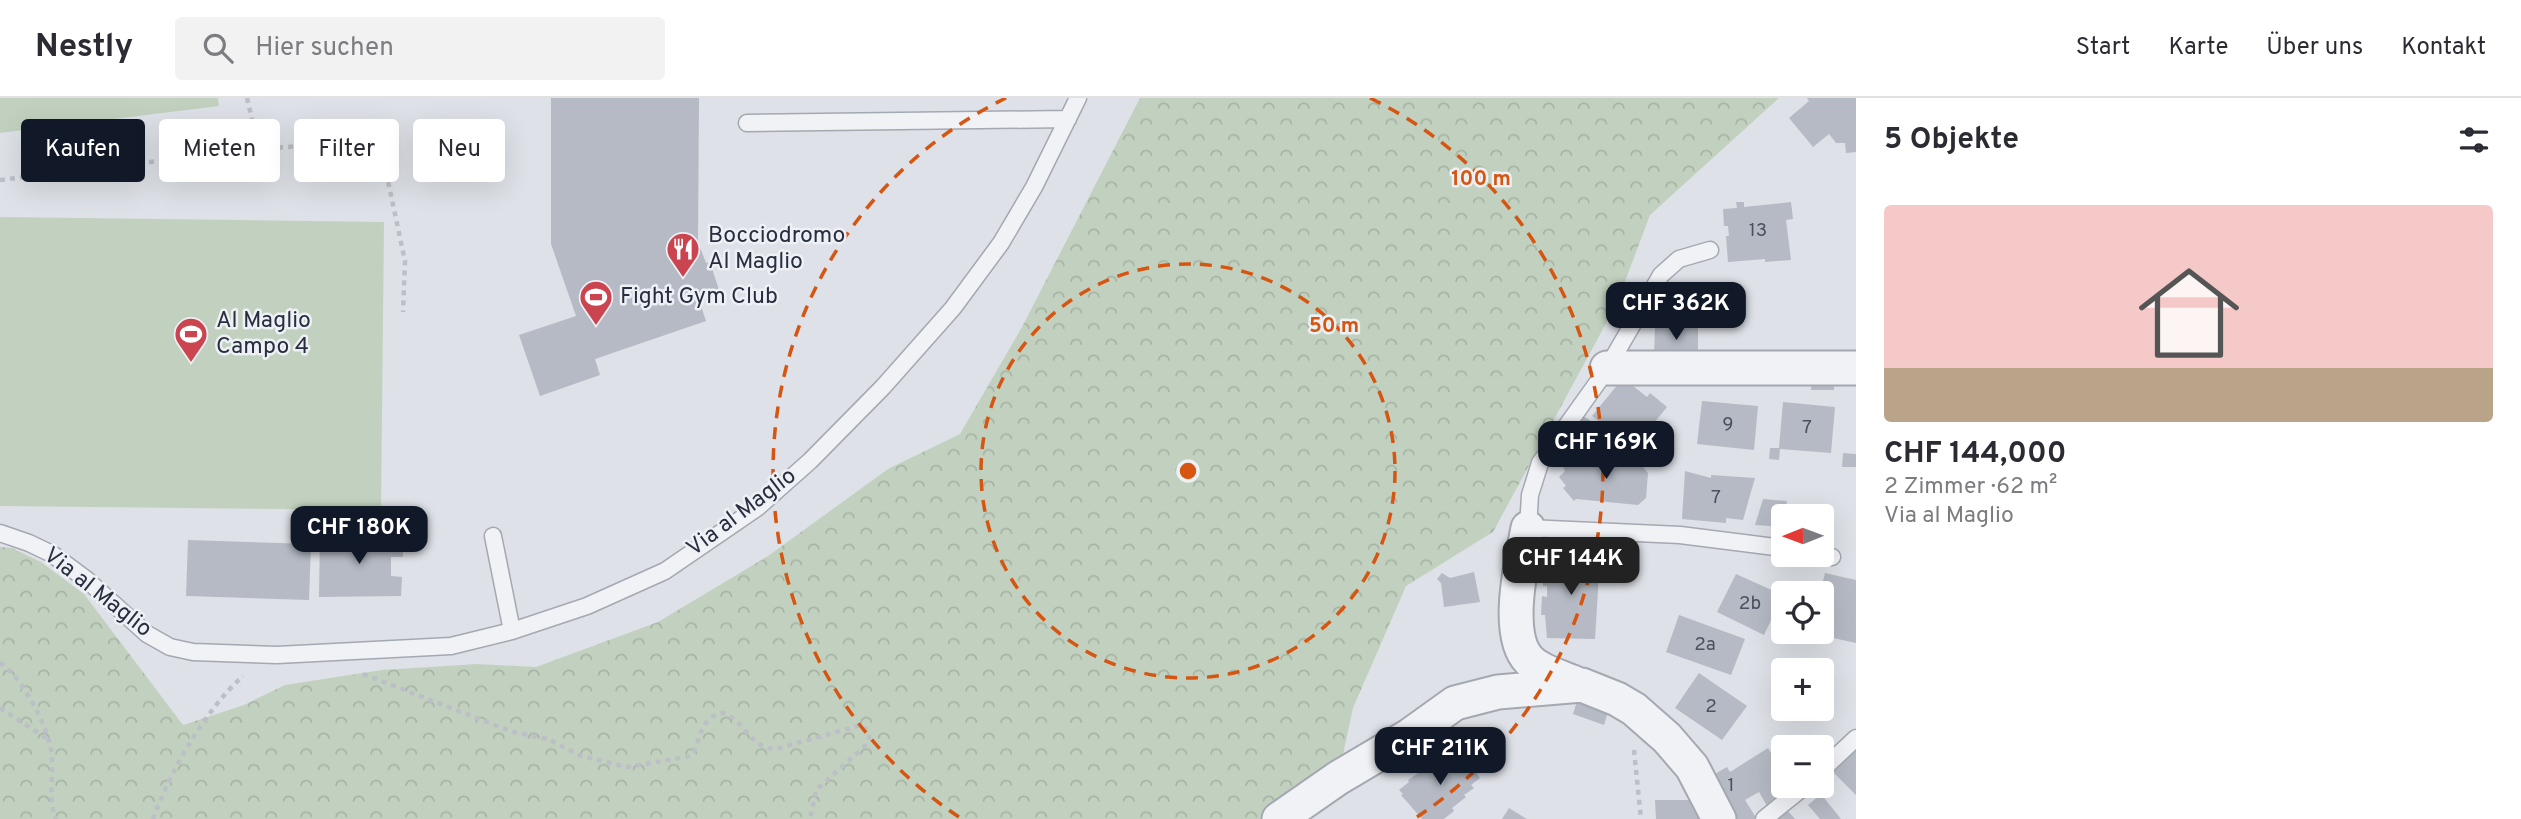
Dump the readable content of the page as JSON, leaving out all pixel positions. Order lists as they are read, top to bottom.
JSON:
{
  "streets": {
    "lane": ["Via al Maglio"]
  },
  "places": {
    "restaurant": ["Bocciodromo Al Maglio"],
    "sports": ["Fight Gym Club", "Al Maglio Campo 4"]
  },
  "house_numbers": [
    "13",
    "9",
    "7",
    "7",
    "2b",
    "2a",
    "2",
    "1"
  ],
  "north": "left",
  "page": {
    "header": "Nestly",
    "search": "Hier suchen",
    "nav": [
      "Start",
      "Karte",
      "Über uns",
      "Kontakt"
    ],
    "heading": "5 Objekte",
    "chip": [
      "Kaufen",
      "Mieten",
      "Filter",
      "Neu"
    ],
    "list": [
      {
        "name": "CHF 144,000",
        "note": "2 Zimmer · 62 m² · Via al Maglio"
      }
    ],
    "price": [
      "CHF 362K",
      "CHF 169K",
      "CHF 180K",
      "CHF 144K",
      "CHF 211K"
    ],
    "map_buttons": ["+", "−"]
  },
  "rings": ["100 m", "50 m"]
}
